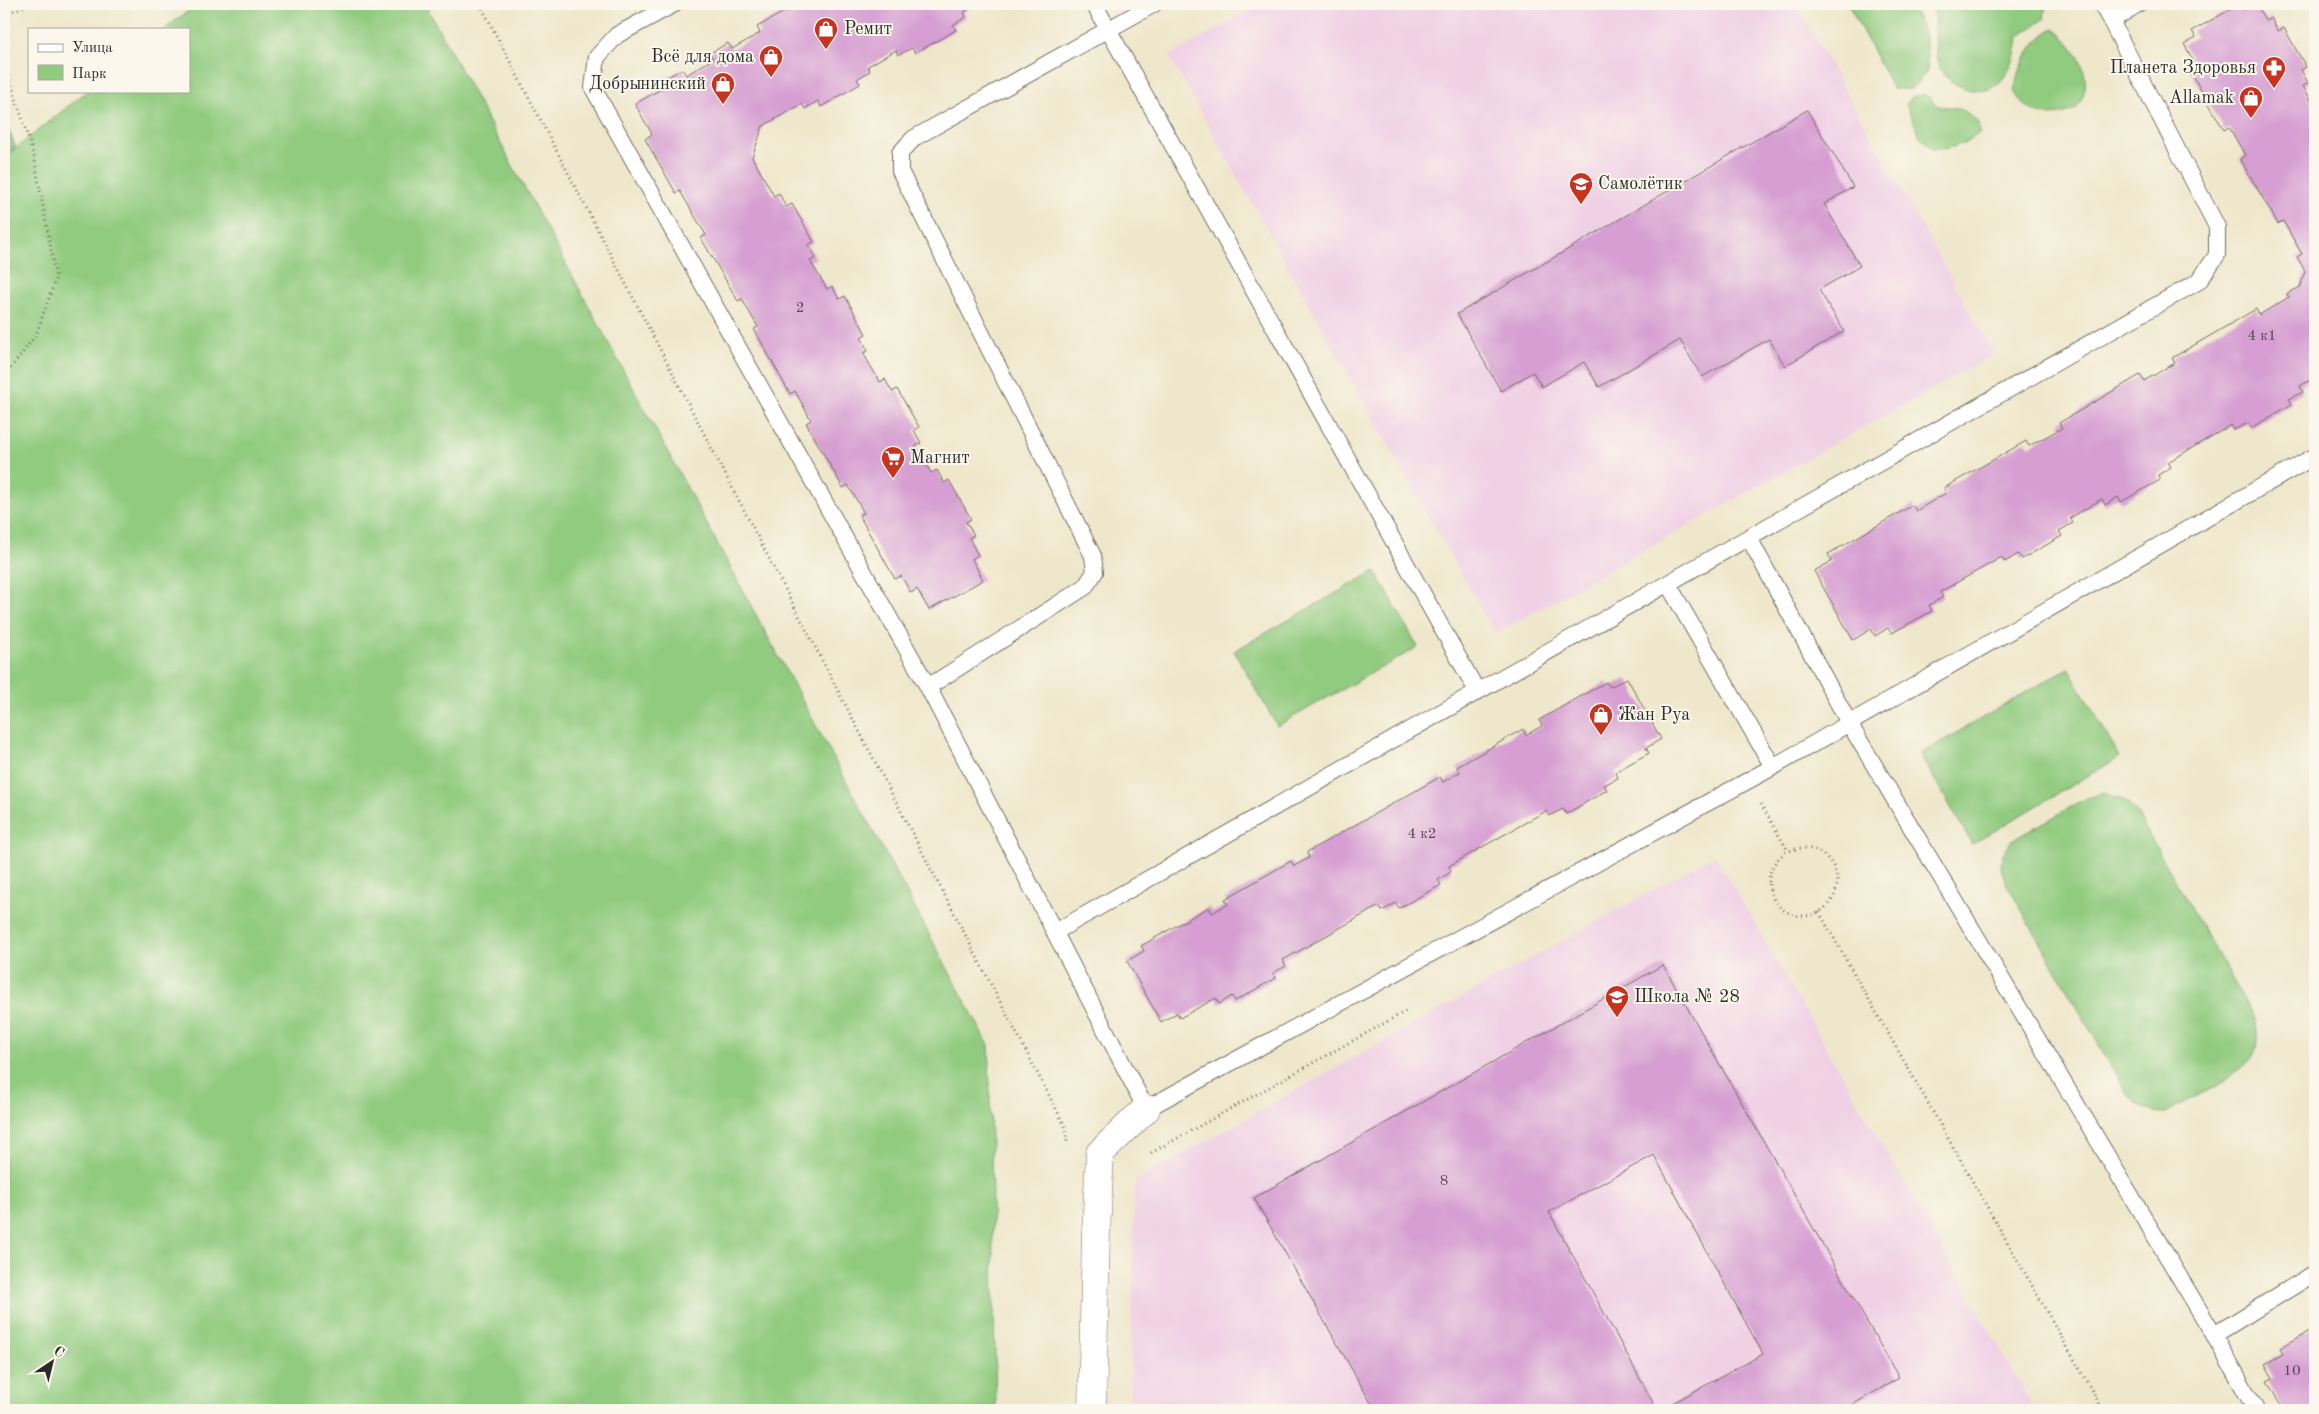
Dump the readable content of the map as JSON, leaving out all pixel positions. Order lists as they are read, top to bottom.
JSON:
{
  "places": {
    "shop": [
      "Ремит",
      "Всё для дома",
      "Добрынинский",
      "Allamak",
      "Жан Руа"
    ],
    "pharmacy": ["Планета Здоровья"],
    "school or university": ["Самолётик", "Школа № 28"],
    "supermarket": ["Магнит"]
  },
  "house_numbers": [
    "2",
    "4 к1",
    "4 к2",
    "8",
    "10"
  ],
  "legend": ["Улица", "Парк"],
  "north": "top right"
}
